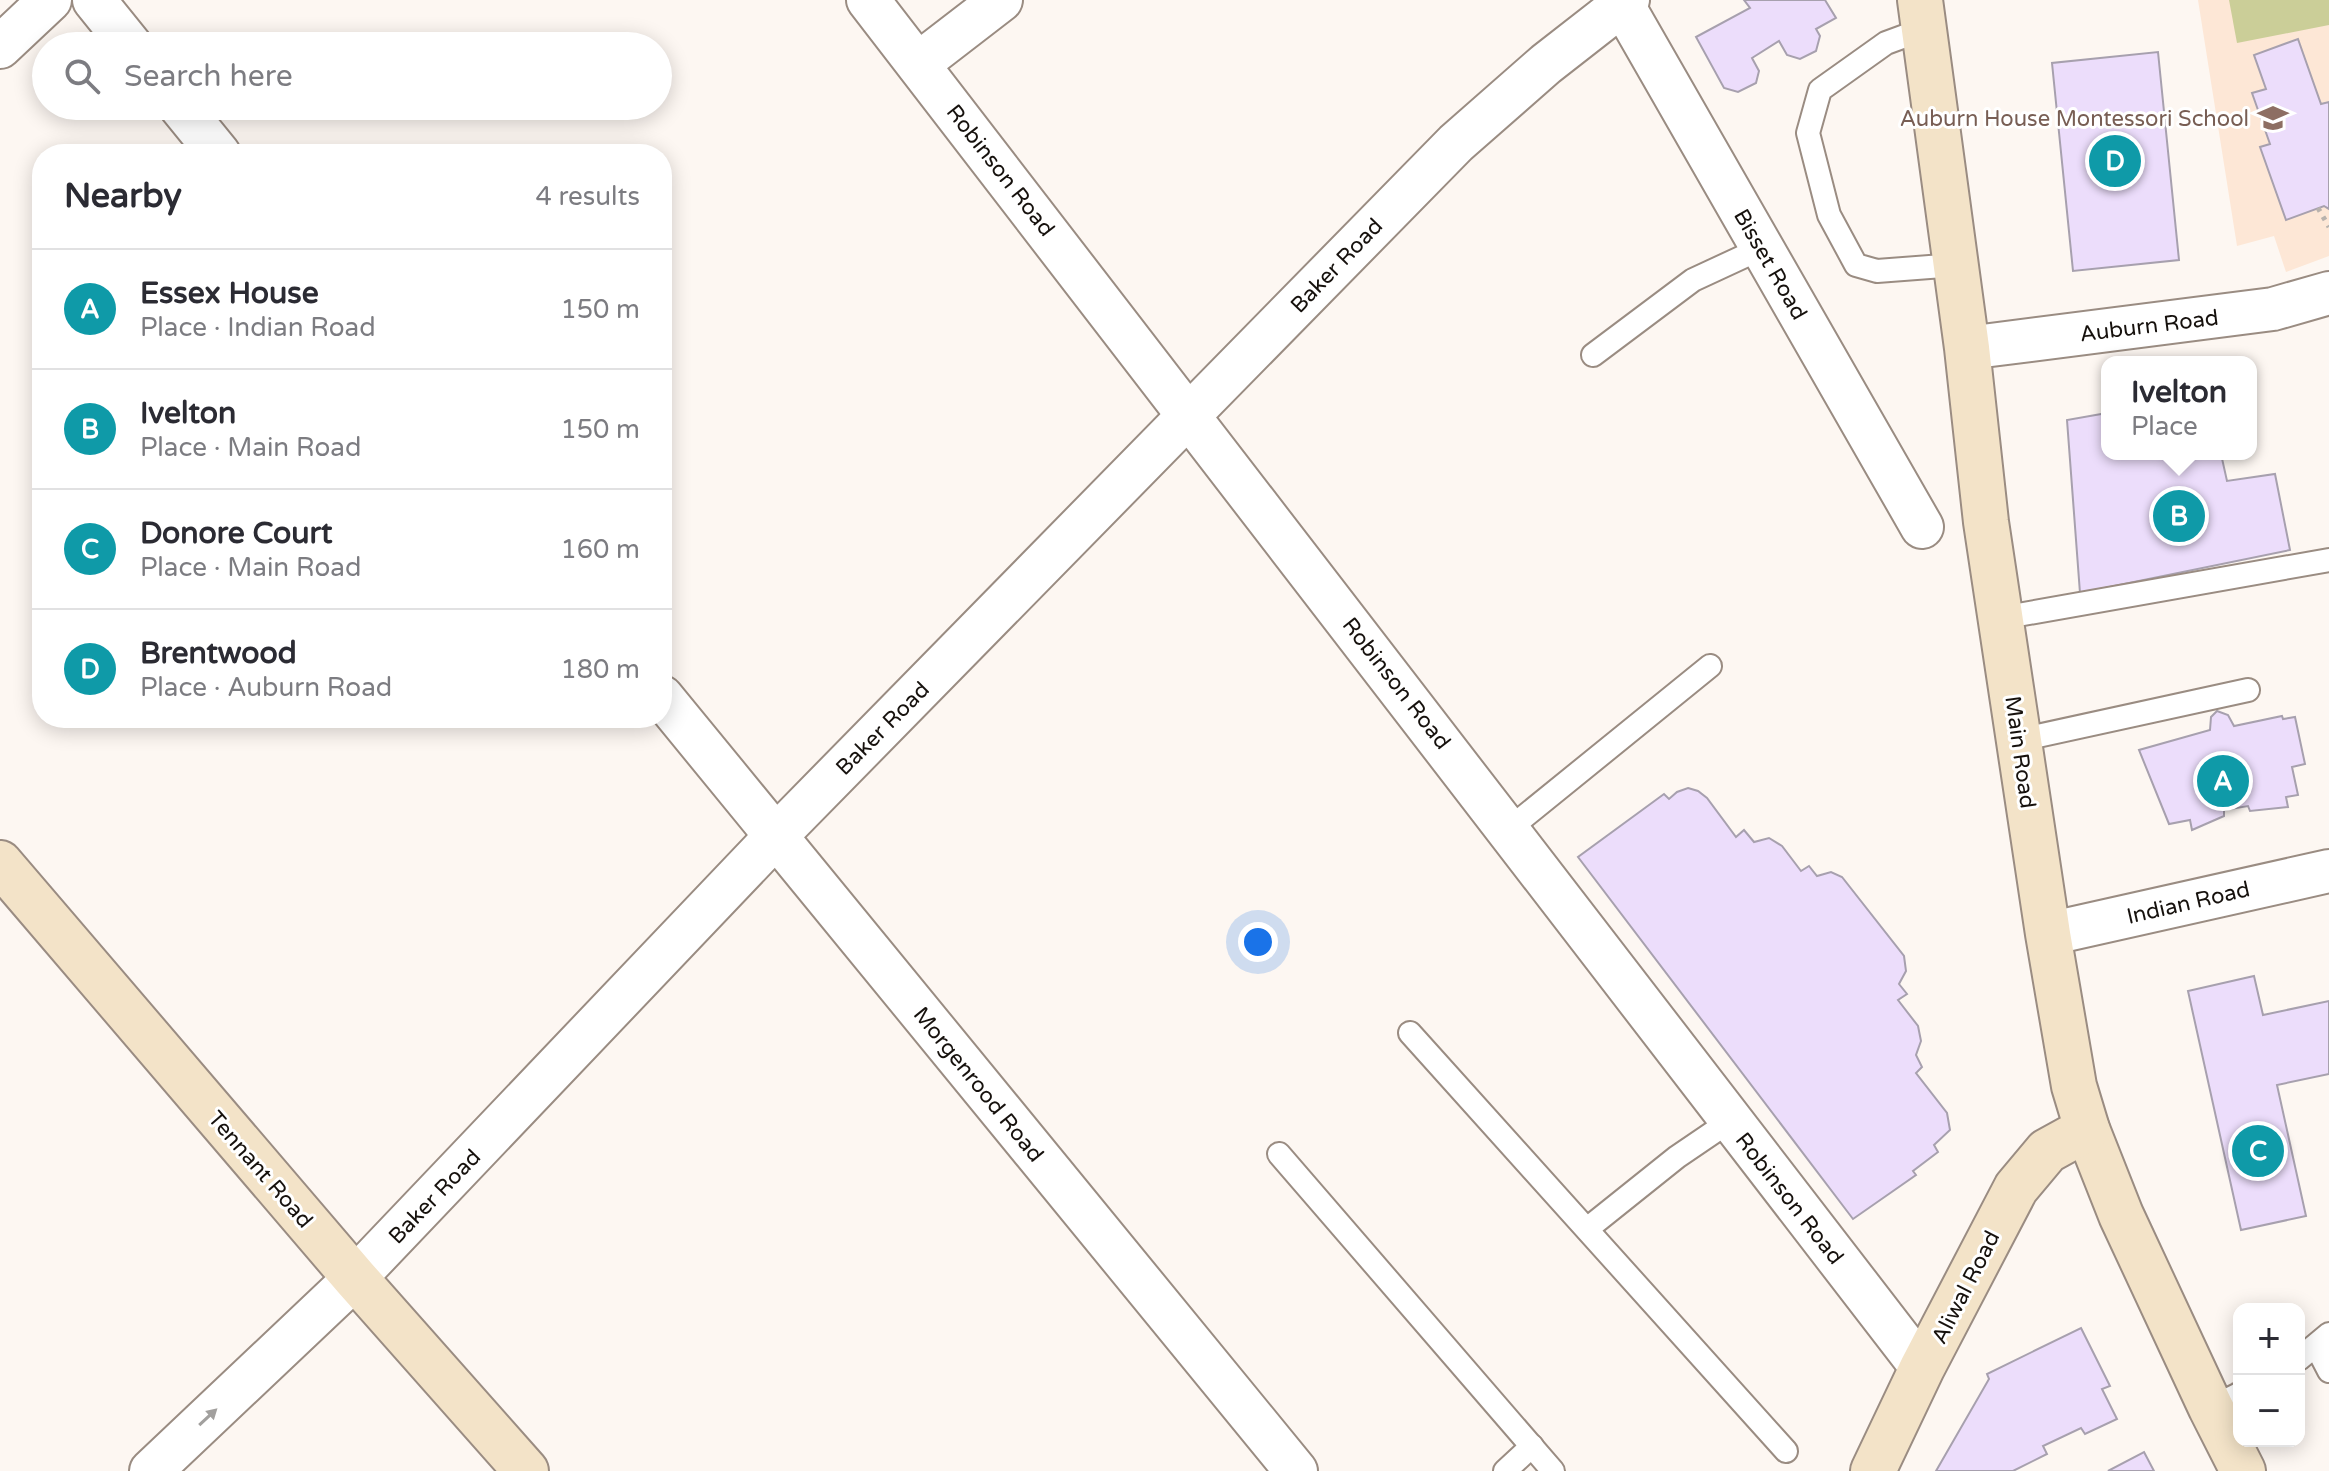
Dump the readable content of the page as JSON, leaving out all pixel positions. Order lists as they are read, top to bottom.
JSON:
{
  "streets": {
    "main road": ["Main Road", "Tennant Road", "Aliwal Road"],
    "street": [
      "Robinson Road",
      "Bisset Road",
      "Baker Road",
      "Auburn Road",
      "Indian Road",
      "Morgenrood Road"
    ]
  },
  "crossings": [
    ["Robinson Road", "Baker Road"],
    ["Robinson Road", "Aliwal Road"],
    ["Bisset Road", "Baker Road"],
    ["Baker Road", "Morgenrood Road"],
    ["Baker Road", "Tennant Road"],
    ["Auburn Road", "Main Road"],
    ["Main Road", "Indian Road"],
    ["Main Road", "Aliwal Road"]
  ],
  "places": {
    "school or university": ["Auburn House Montessori School"]
  },
  "page": {
    "search": "Search here",
    "pins": [
      "D",
      "B",
      "A",
      "C"
    ],
    "heading": ["Nearby", "4 results"],
    "list": [
      {
        "mark": "A",
        "name": "Essex House",
        "note": "Place · Indian Road",
        "value": "150 m"
      },
      {
        "mark": "B",
        "name": "Ivelton",
        "note": "Place · Main Road",
        "value": "150 m"
      },
      {
        "mark": "C",
        "name": "Donore Court",
        "note": "Place · Main Road",
        "value": "160 m"
      },
      {
        "mark": "D",
        "name": "Brentwood",
        "note": "Place · Auburn Road",
        "value": "180 m"
      }
    ],
    "popup": ["Ivelton", "Place"],
    "map_buttons": ["+", "−"]
  }
}
